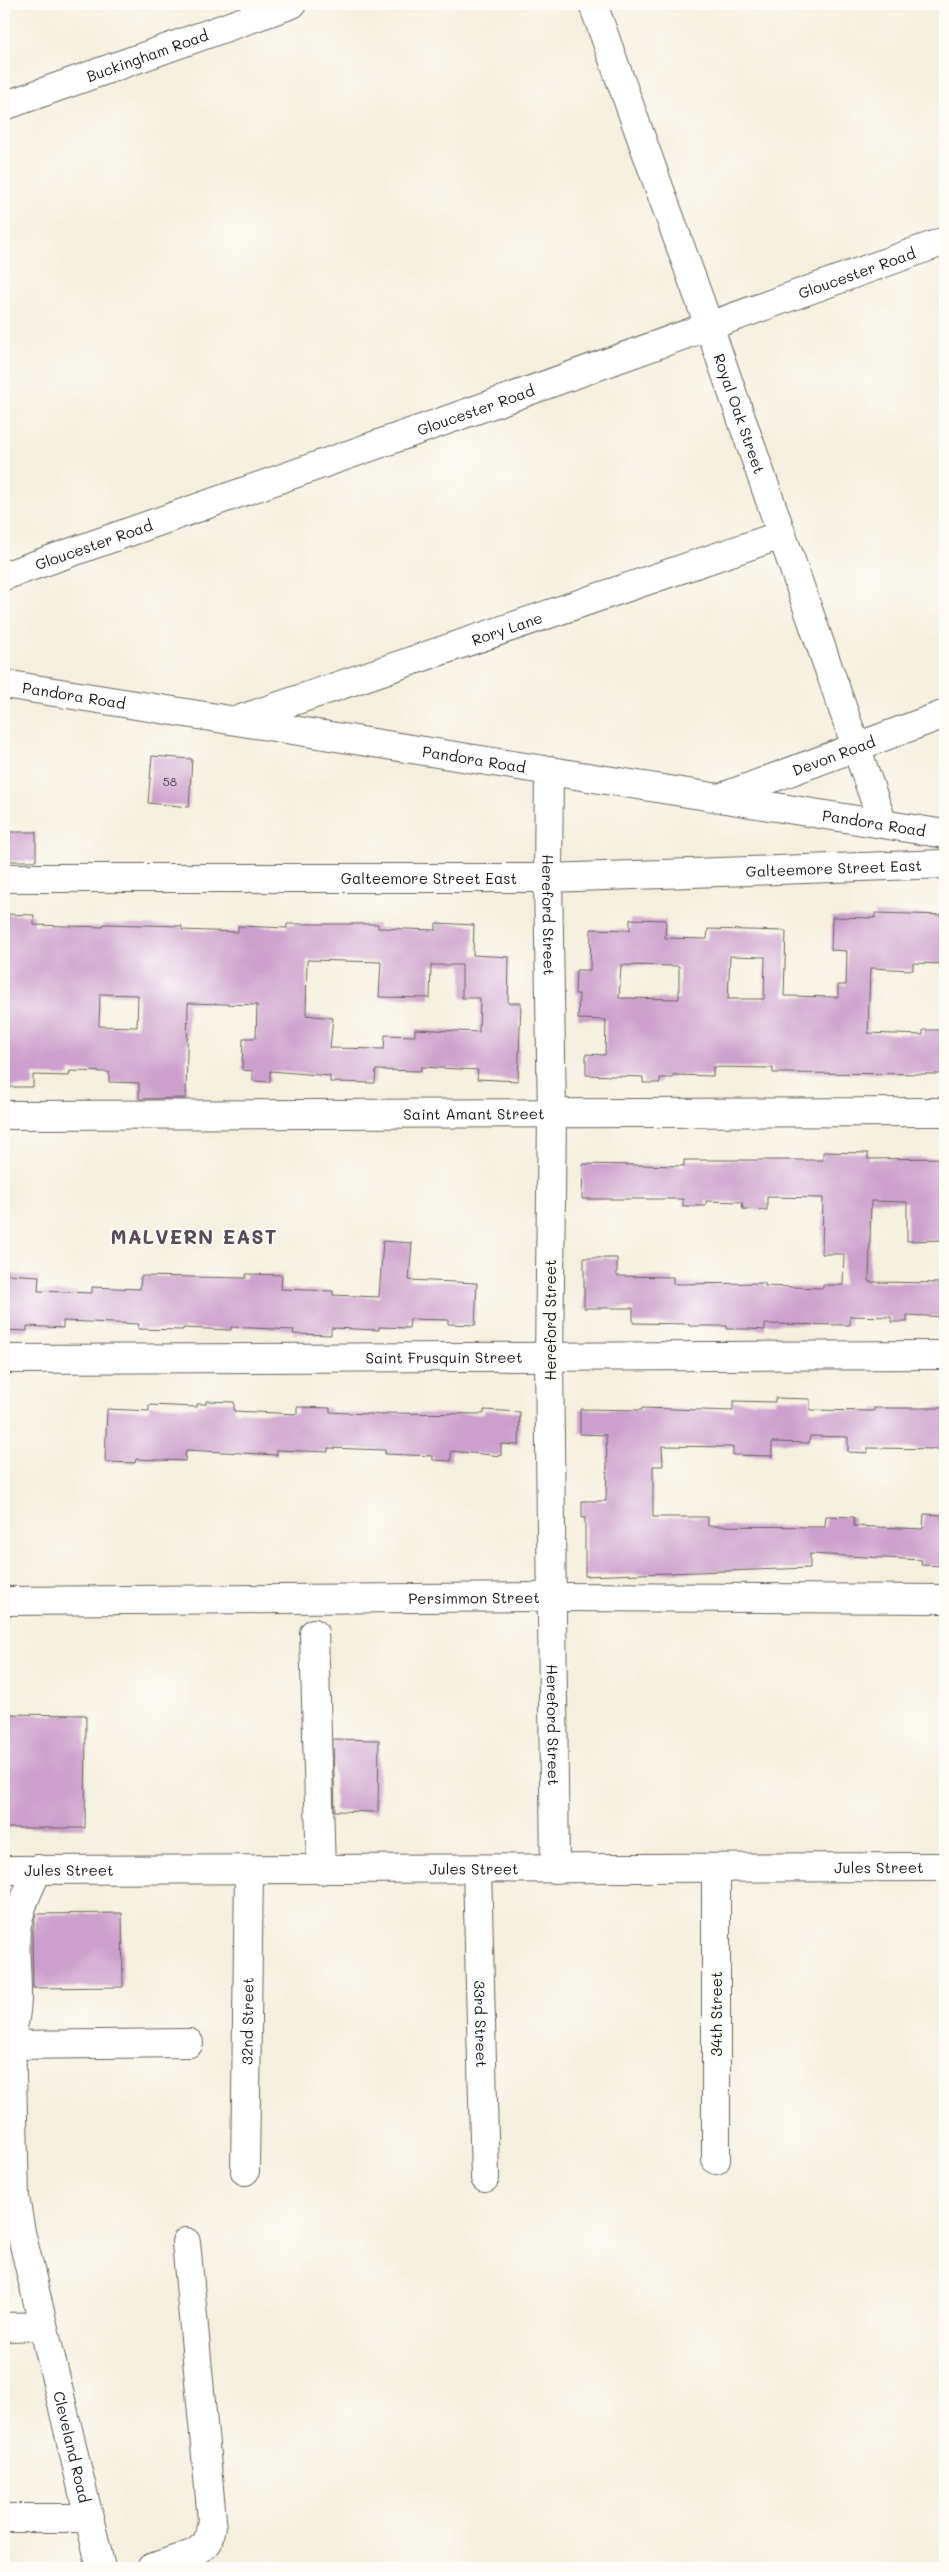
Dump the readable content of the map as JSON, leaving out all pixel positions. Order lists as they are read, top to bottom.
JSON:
{
  "streets": {
    "street": [
      "Buckingham Road",
      "Gloucester Road",
      "Royal Oak Street",
      "Rory Lane",
      "Pandora Road",
      "Devon Road",
      "Galteemore Street East",
      "Hereford Street",
      "Saint Amant Street",
      "Saint Frusquin Street",
      "Persimmon Street",
      "Jules Street",
      "34th Street",
      "32nd Street",
      "33rd Street",
      "Cleveland Road"
    ]
  },
  "crossings": [
    ["Gloucester Road", "Royal Oak Street"],
    ["Royal Oak Street", "Rory Lane"],
    ["Royal Oak Street", "Pandora Road"],
    ["Royal Oak Street", "Devon Road"],
    ["Rory Lane", "Pandora Road"],
    ["Pandora Road", "Devon Road"],
    ["Pandora Road", "Hereford Street"],
    ["Galteemore Street East", "Hereford Street"],
    ["Hereford Street", "Saint Amant Street"],
    ["Hereford Street", "Saint Frusquin Street"],
    ["Hereford Street", "Persimmon Street"],
    ["Hereford Street", "Jules Street"],
    ["Jules Street", "34th Street"],
    ["Jules Street", "32nd Street"],
    ["Jules Street", "33rd Street"]
  ],
  "districts": ["MALVERN EAST"],
  "house_numbers": ["58"]
}
